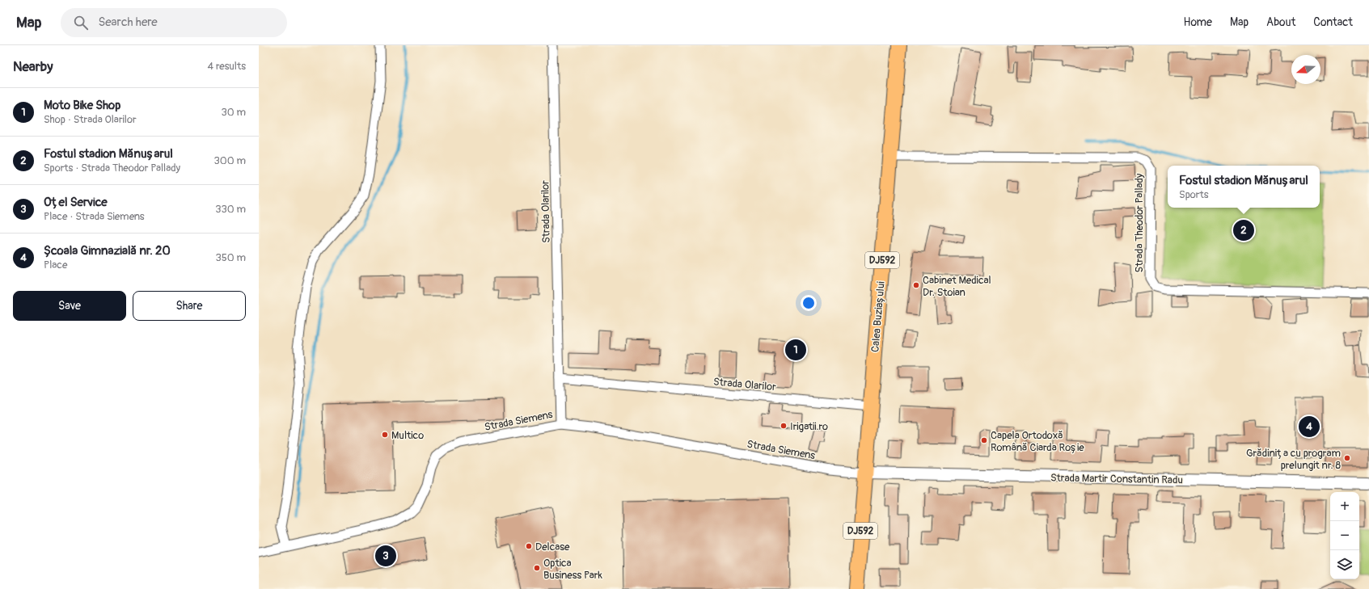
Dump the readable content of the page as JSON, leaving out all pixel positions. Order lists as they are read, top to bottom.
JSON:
{
  "streets": {
    "main road": ["DJ592", "Calea Buziașului"],
    "street": [
      "Strada Olarilor",
      "Strada Theodor Pallady",
      "Strada Siemens",
      "Strada Martir Constantin Radu"
    ]
  },
  "crossings": [
    ["Strada Olarilor", "Calea Buziașului"],
    ["Strada Olarilor", "Strada Siemens"],
    ["Strada Theodor Pallady", "Calea Buziașului"],
    ["Calea Buziașului", "Strada Siemens"],
    ["Calea Buziașului", "Strada Martir Constantin Radu"],
    ["Strada Siemens", "Strada Martir Constantin Radu"]
  ],
  "places": [
    "Cabinet Medical Dr. Stoian",
    "Irigatii.ro",
    "Multico",
    "Capela Ortodoxă Română Ciarda Roșie",
    "Grădinița cu program prelungit nr. 8",
    "Delcase",
    "Optica Business Park"
  ],
  "north": "left",
  "page": {
    "header": "Map",
    "search": "Search here",
    "nav": [
      "Home",
      "Map",
      "About",
      "Contact"
    ],
    "heading": ["Nearby", "4 results"],
    "list": [
      {
        "mark": "1",
        "name": "Moto Bike Shop",
        "note": "Shop · Strada Olarilor",
        "value": "30 m"
      },
      {
        "mark": "2",
        "name": "Fostul stadion Mănușarul",
        "note": "Sports · Strada Theodor Pallady",
        "value": "300 m"
      },
      {
        "mark": "3",
        "name": "Oțel Service",
        "note": "Place · Strada Siemens",
        "value": "330 m"
      },
      {
        "mark": "4",
        "name": "Școala Gimnazială nr. 20",
        "note": "Place",
        "value": "350 m"
      }
    ],
    "popup": ["Fostul stadion Mănușarul", "Sports"],
    "pins": [
      "2",
      "1",
      "4",
      "3"
    ],
    "buttons": ["Save", "Share"],
    "map_buttons": ["+", "−"]
  }
}
